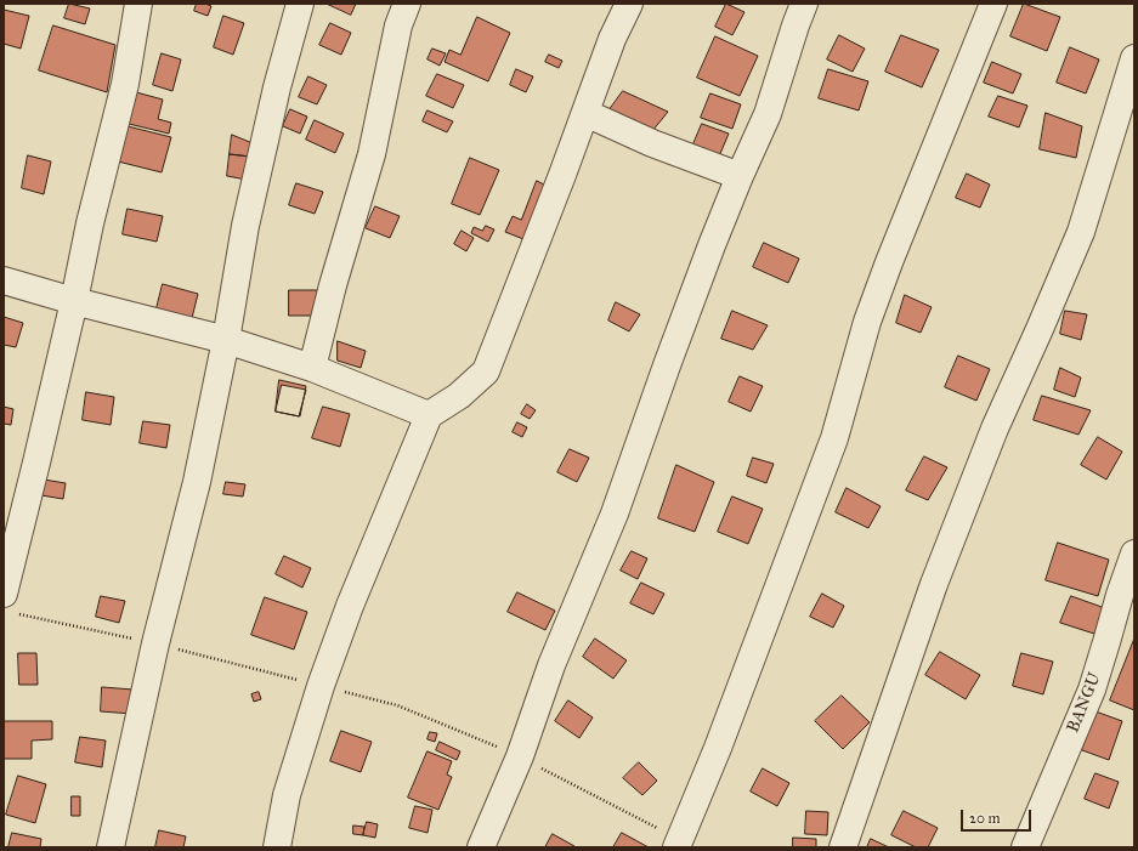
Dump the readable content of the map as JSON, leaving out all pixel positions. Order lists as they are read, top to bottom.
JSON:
{
  "streets": {
    "street": ["BANGU"]
  },
  "scale_bar": "20 m"
}
